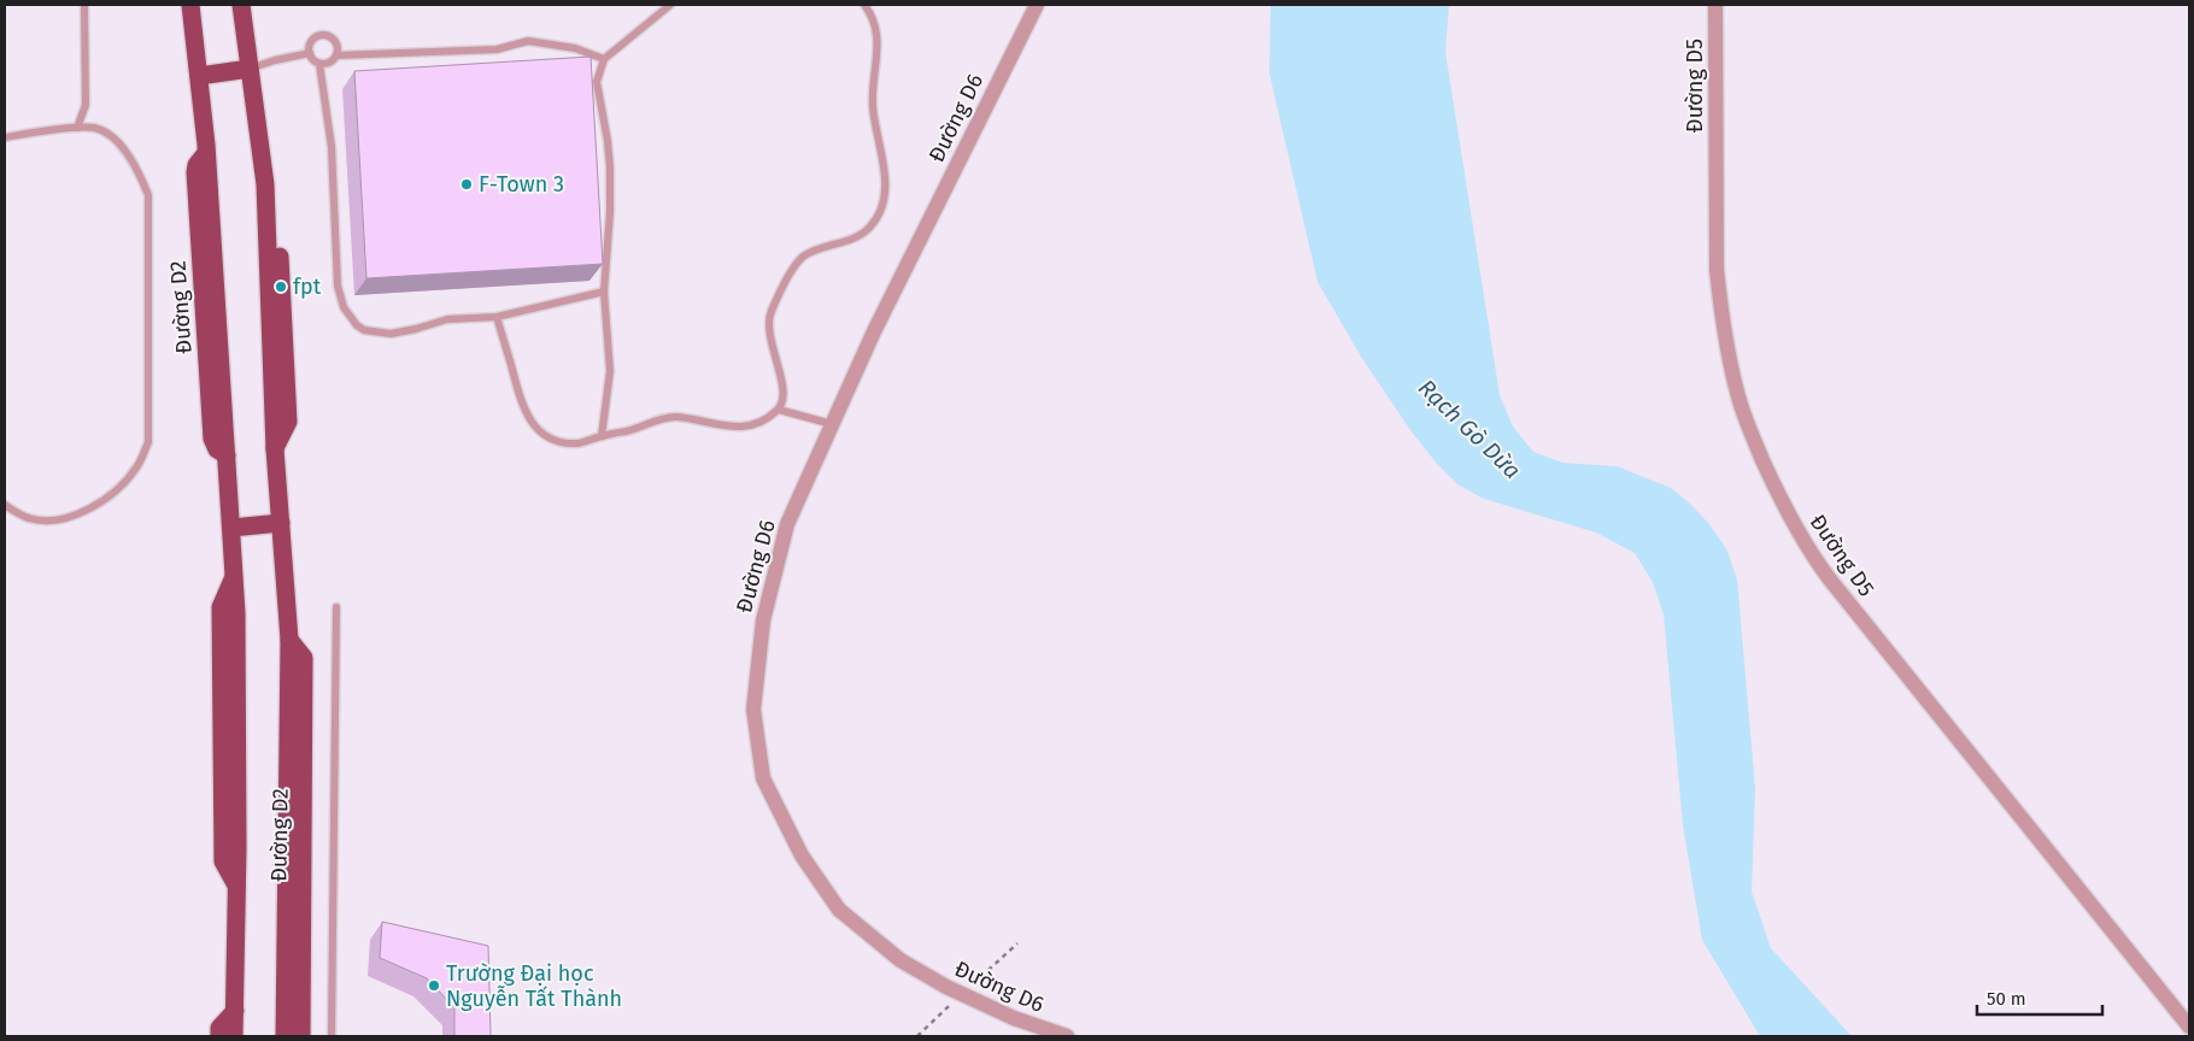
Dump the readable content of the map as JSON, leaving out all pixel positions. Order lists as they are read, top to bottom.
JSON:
{
  "streets": {
    "main road": ["Đường D2"],
    "street": ["Đường D5", "Đường D6"]
  },
  "water": ["Rạch Gò Dừa"],
  "places": ["F-Town 3", "fpt", "Trường Đại học Nguyễn Tất Thành"],
  "scale_bar": "50 m"
}
